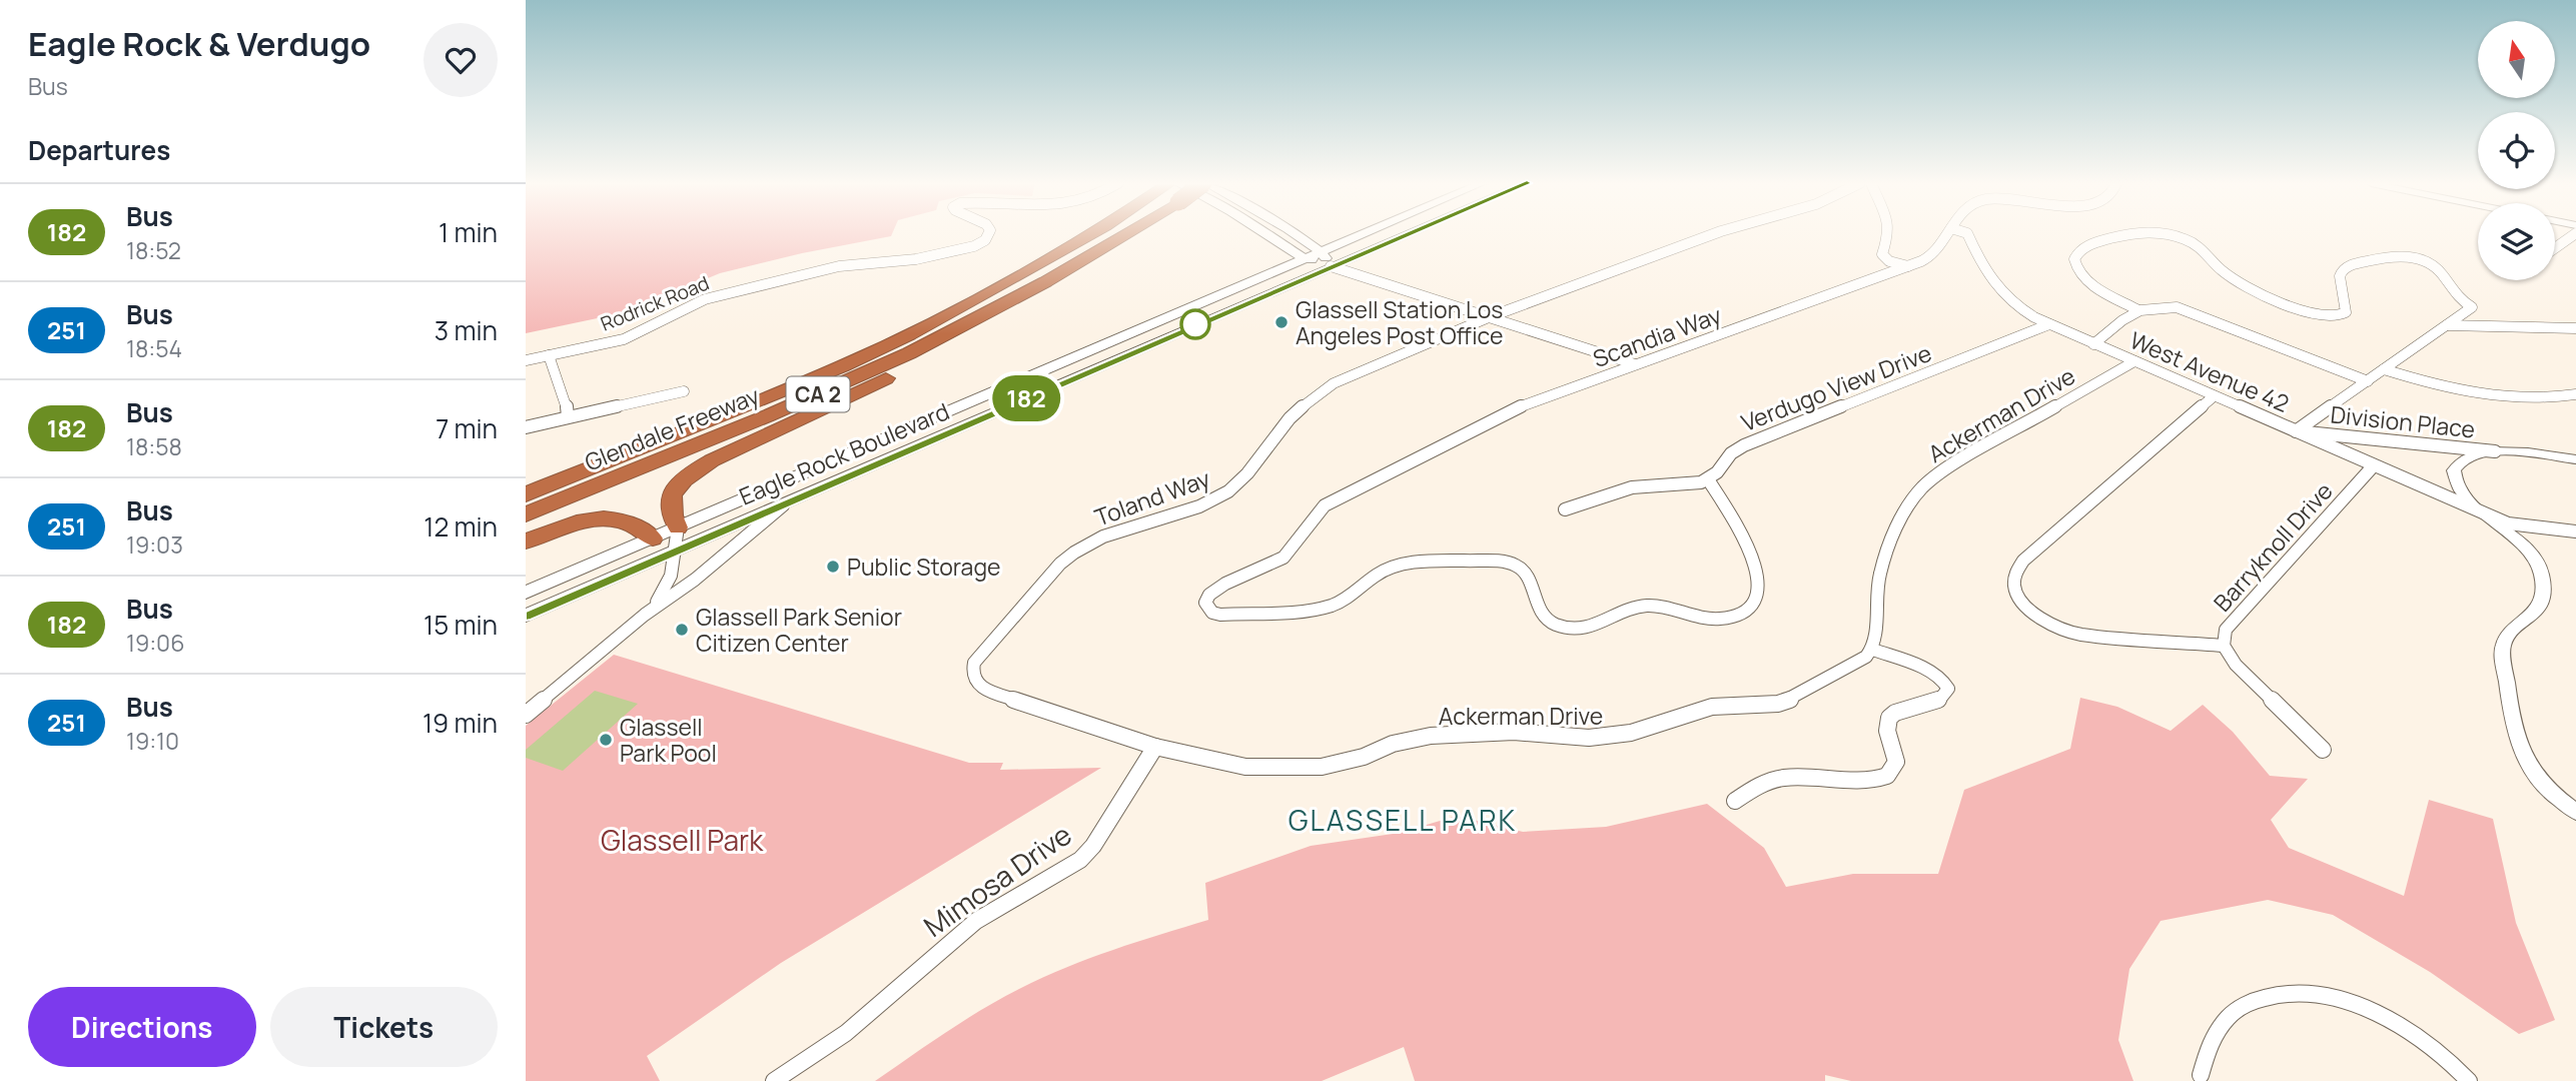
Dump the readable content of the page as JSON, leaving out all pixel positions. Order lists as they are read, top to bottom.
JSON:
{
  "streets": {
    "highway": ["CA 2", "Glendale Freeway"],
    "main road": ["Eagle Rock Boulevard"],
    "street": [
      "Rodrick Road",
      "Scandia Way",
      "West Avenue 42",
      "Verdugo View Drive",
      "Ackerman Drive",
      "Division Place",
      "Toland Way",
      "Barryknoll Drive",
      "Mimosa Drive"
    ]
  },
  "crossings": [
    ["Scandia Way", "Verdugo View Drive"],
    ["West Avenue 42", "Verdugo View Drive"],
    ["West Avenue 42", "Ackerman Drive"],
    ["West Avenue 42", "Division Place"],
    ["West Avenue 42", "Barryknoll Drive"],
    ["Ackerman Drive", "Toland Way"],
    ["Ackerman Drive", "Mimosa Drive"],
    ["Toland Way", "Mimosa Drive"]
  ],
  "districts": ["GLASSELL PARK"],
  "parks": ["Glassell Park"],
  "places": [
    "Glassell Station Los Angeles Post Office",
    "Public Storage",
    "Glassell Park Senior Citizen Center",
    "Glassell Park Pool"
  ],
  "lines": ["bus line 182"],
  "north": "top",
  "page": {
    "heading": [
      ["Eagle Rock & Verdugo", "Bus"],
      "Departures"
    ],
    "on_map": "182",
    "list": [
      {
        "mark": "182",
        "name": "Bus",
        "note": "18:52",
        "value": "1 min"
      },
      {
        "mark": "251",
        "name": "Bus",
        "note": "18:54",
        "value": "3 min"
      },
      {
        "mark": "182",
        "name": "Bus",
        "note": "18:58",
        "value": "7 min"
      },
      {
        "mark": "251",
        "name": "Bus",
        "note": "19:03",
        "value": "12 min"
      },
      {
        "mark": "182",
        "name": "Bus",
        "note": "19:06",
        "value": "15 min"
      },
      {
        "mark": "251",
        "name": "Bus",
        "note": "19:10",
        "value": "19 min"
      }
    ],
    "buttons": ["Directions", "Tickets"]
  }
}
